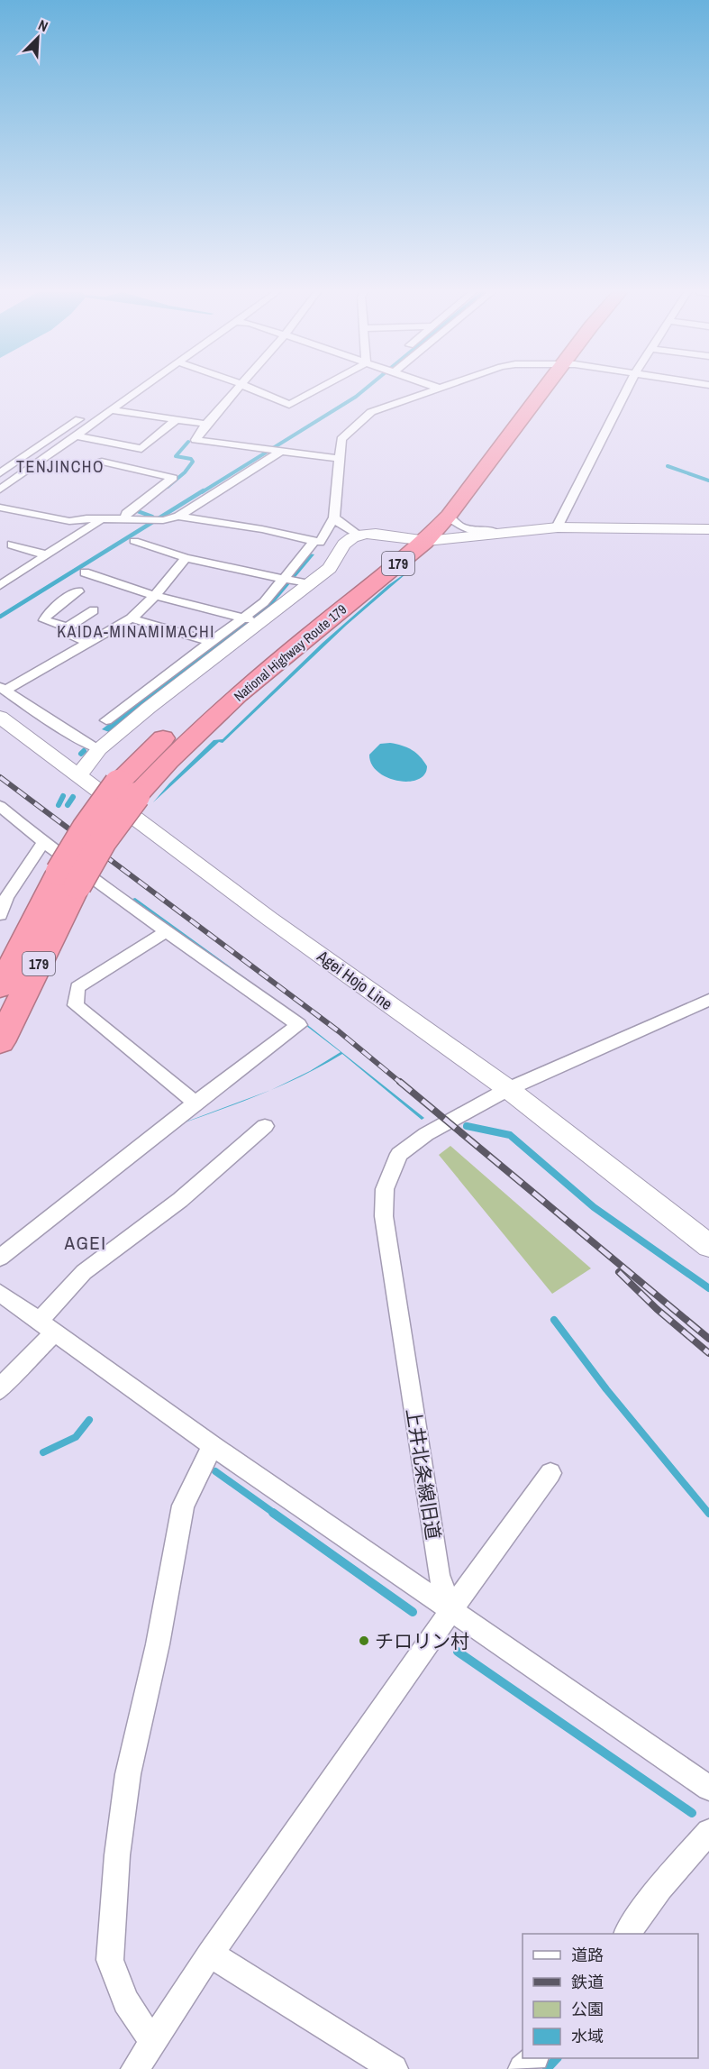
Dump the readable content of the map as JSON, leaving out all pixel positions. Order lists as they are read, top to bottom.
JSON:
{
  "streets": {
    "highway": ["179", "National Highway Route 179"],
    "street": ["Agei Hojo Line", "上井北条線旧道"]
  },
  "crossings": [
    ["Agei Hojo Line", "上井北条線旧道"]
  ],
  "districts": ["TENJINCHO", "KAIDA-MINAMIMACHI", "AGEI"],
  "places": ["チロリン村"],
  "legend": [
    "道路",
    "鉄道",
    "公園",
    "水域"
  ],
  "north": "top right"
}
